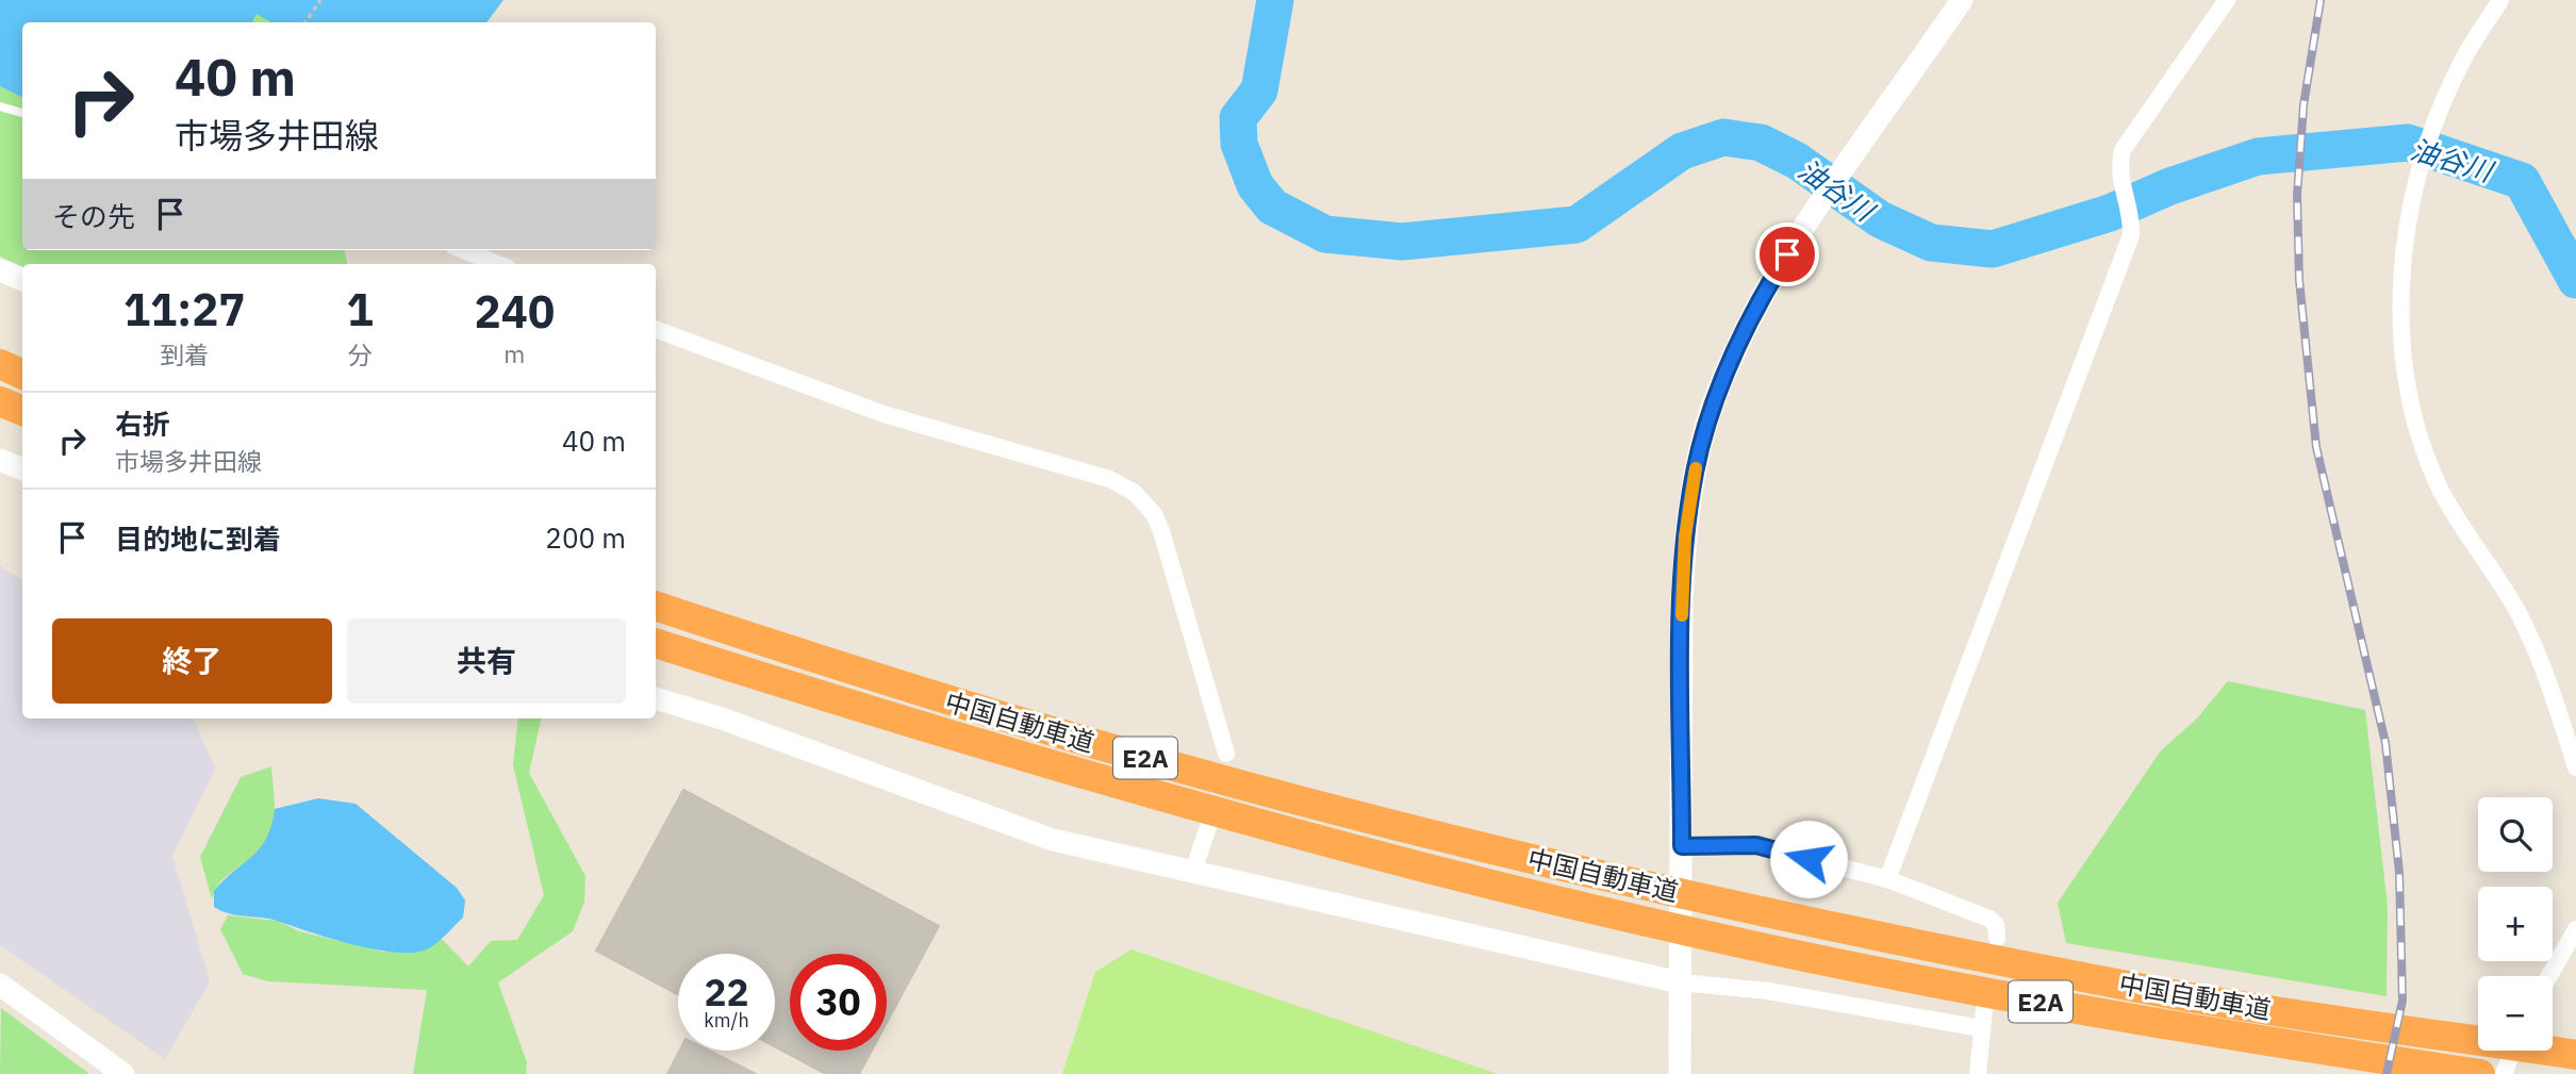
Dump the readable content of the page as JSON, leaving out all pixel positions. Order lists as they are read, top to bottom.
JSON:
{
  "streets": {
    "highway": ["中国自動車道", "E2A"]
  },
  "water": ["油谷川"],
  "page": {
    "turn": ["40 m", "市場多井田線"],
    "then": "その先",
    "eta": [
      "11:27",
      "到着",
      "1",
      "分",
      "240",
      "m"
    ],
    "list": [
      {
        "name": "右折",
        "note": "市場多井田線",
        "value": "40 m"
      },
      {
        "name": "目的地に到着",
        "value": "200 m"
      }
    ],
    "buttons": ["終了", "共有"],
    "map_buttons": ["+", "−"],
    "speed": "22 km/h",
    "limit": "30"
  }
}
